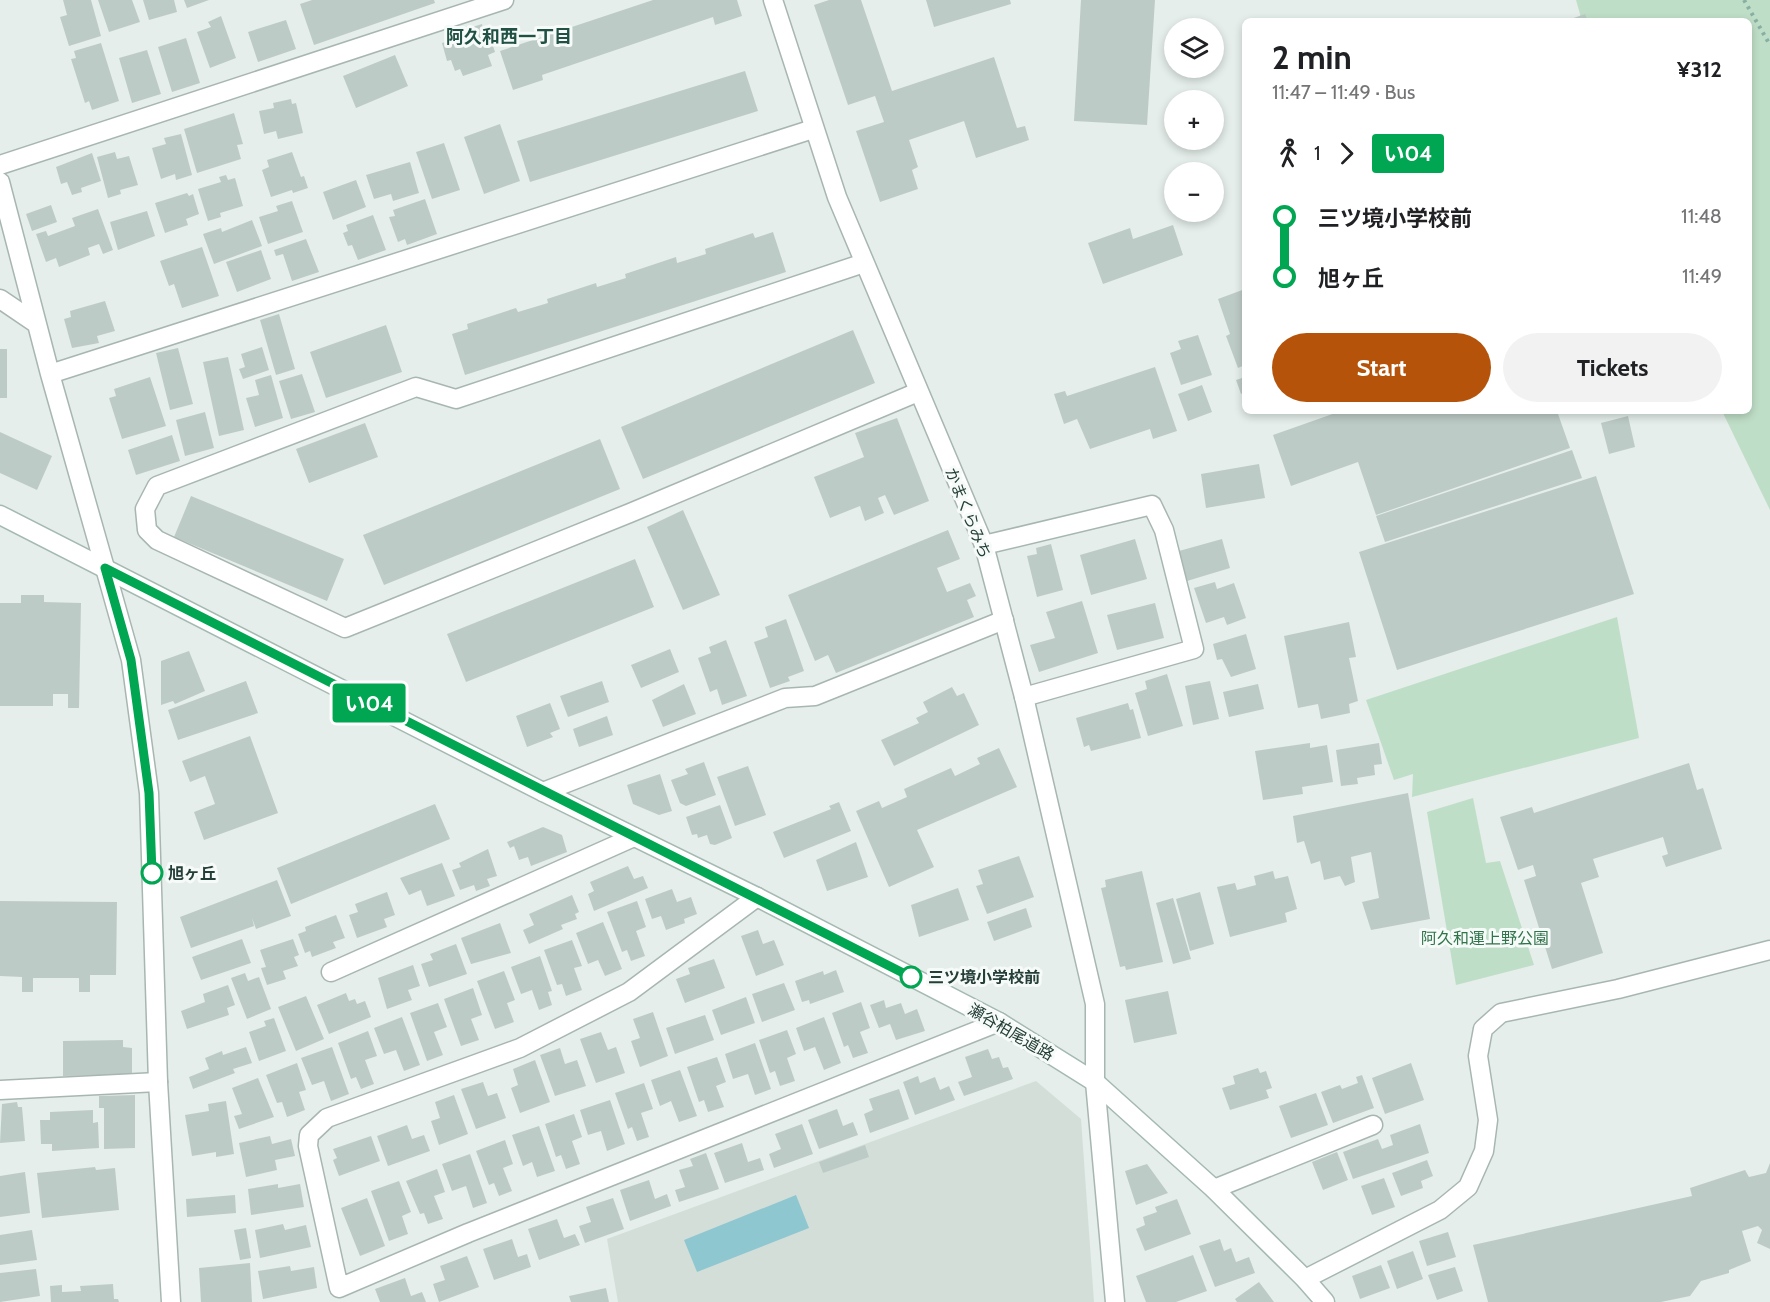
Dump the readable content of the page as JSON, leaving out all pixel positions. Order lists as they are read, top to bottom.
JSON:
{
  "streets": {
    "street": ["かまくらみち", "瀬谷柏尾道路"]
  },
  "crossings": [
    ["かまくらみち", "瀬谷柏尾道路"]
  ],
  "districts": ["阿久和西一丁目"],
  "parks": ["阿久和運上野公園"],
  "places": ["旭ヶ丘", "三ツ境小学校前"],
  "lines": ["bus line い04"],
  "page": {
    "on_map": "い04",
    "map_buttons": ["+", "−"],
    "heading": ["2 min", "11:47 – 11:49 · Bus", "¥312"],
    "legs": ["1", "い04"],
    "list": [
      {
        "name": "三ツ境小学校前",
        "value": "11:48"
      },
      {
        "name": "旭ヶ丘",
        "value": "11:49"
      }
    ],
    "buttons": ["Start", "Tickets"]
  }
}
